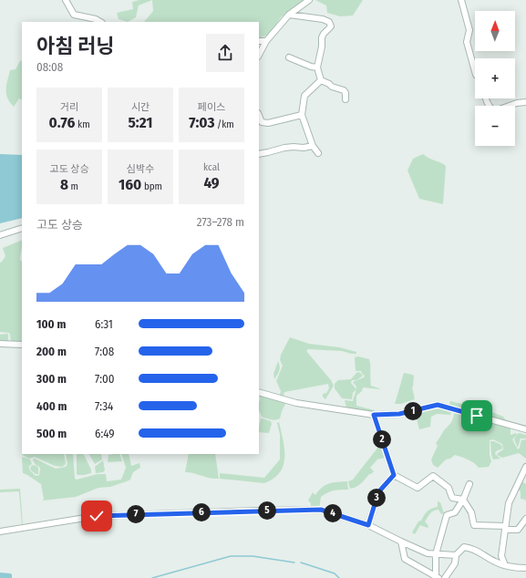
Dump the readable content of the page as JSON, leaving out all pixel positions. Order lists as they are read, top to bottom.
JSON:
{
  "north": "top",
  "page": {
    "map_buttons": ["+", "−"],
    "heading": ["아침 러닝", "08:08"],
    "stats": [
      ["거리", "0.76 km"],
      ["시간", "5:21"],
      ["페이스", "7:03 /km"],
      ["고도 상승", "8 m"],
      ["심박수", "160 bpm"],
      ["kcal", "49"]
    ],
    "chart": ["고도 상승", "273–278 m"],
    "list": [
      {
        "name": "100 m",
        "note": "6:31"
      },
      {
        "name": "200 m",
        "note": "7:08"
      },
      {
        "name": "300 m",
        "note": "7:00"
      },
      {
        "name": "400 m",
        "note": "7:34"
      },
      {
        "name": "500 m",
        "note": "6:49"
      }
    ],
    "pins": [
      "1",
      "2",
      "3",
      "5",
      "6",
      "4",
      "7"
    ]
  }
}
